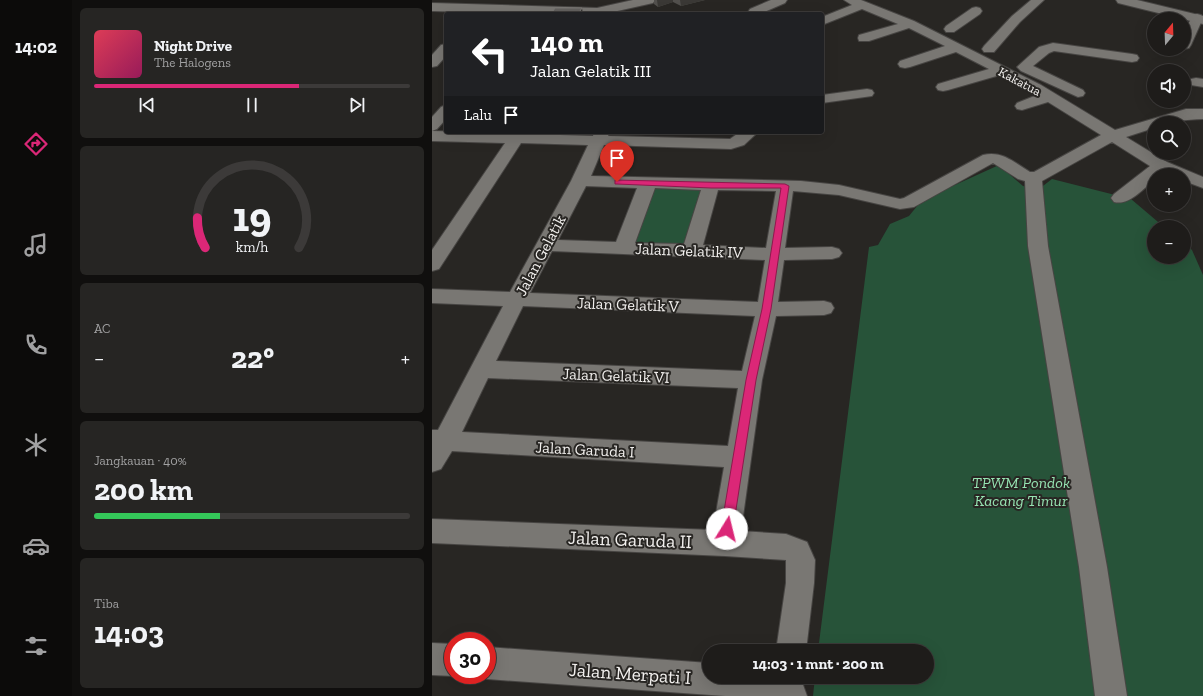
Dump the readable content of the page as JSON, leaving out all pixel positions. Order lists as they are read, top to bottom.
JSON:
{
  "streets": {
    "street": [
      "Kakatua",
      "Jalan Gelatik IV",
      "Jalan Gelatik",
      "Jalan Gelatik V",
      "Jalan Gelatik VI",
      "Jalan Garuda I",
      "Jalan Garuda II",
      "Jalan Merpati I"
    ]
  },
  "crossings": [
    ["Jalan Gelatik IV", "Jalan Gelatik"],
    ["Jalan Gelatik", "Jalan Gelatik V"],
    ["Jalan Gelatik", "Jalan Gelatik VI"],
    ["Jalan Gelatik", "Jalan Garuda I"]
  ],
  "parks": ["TPWM Pondok Kacang Timur"],
  "north": "top",
  "page": {
    "tabs": "14:02",
    "map_buttons": ["+", "−"],
    "turn": ["140 m", "Jalan Gelatik III"],
    "song": ["Night Drive", "The Halogens"],
    "then": "Lalu",
    "tile": [
      "AC",
      ["Jangkauan · 40%", "200 km"],
      ["Tiba", "14:03"]
    ],
    "heat": ["−", "22°", "+"],
    "limit": "30",
    "trip": "14:03 · 1 mnt · 200 m",
    "gauge": ["19", "km/h"]
  }
}
